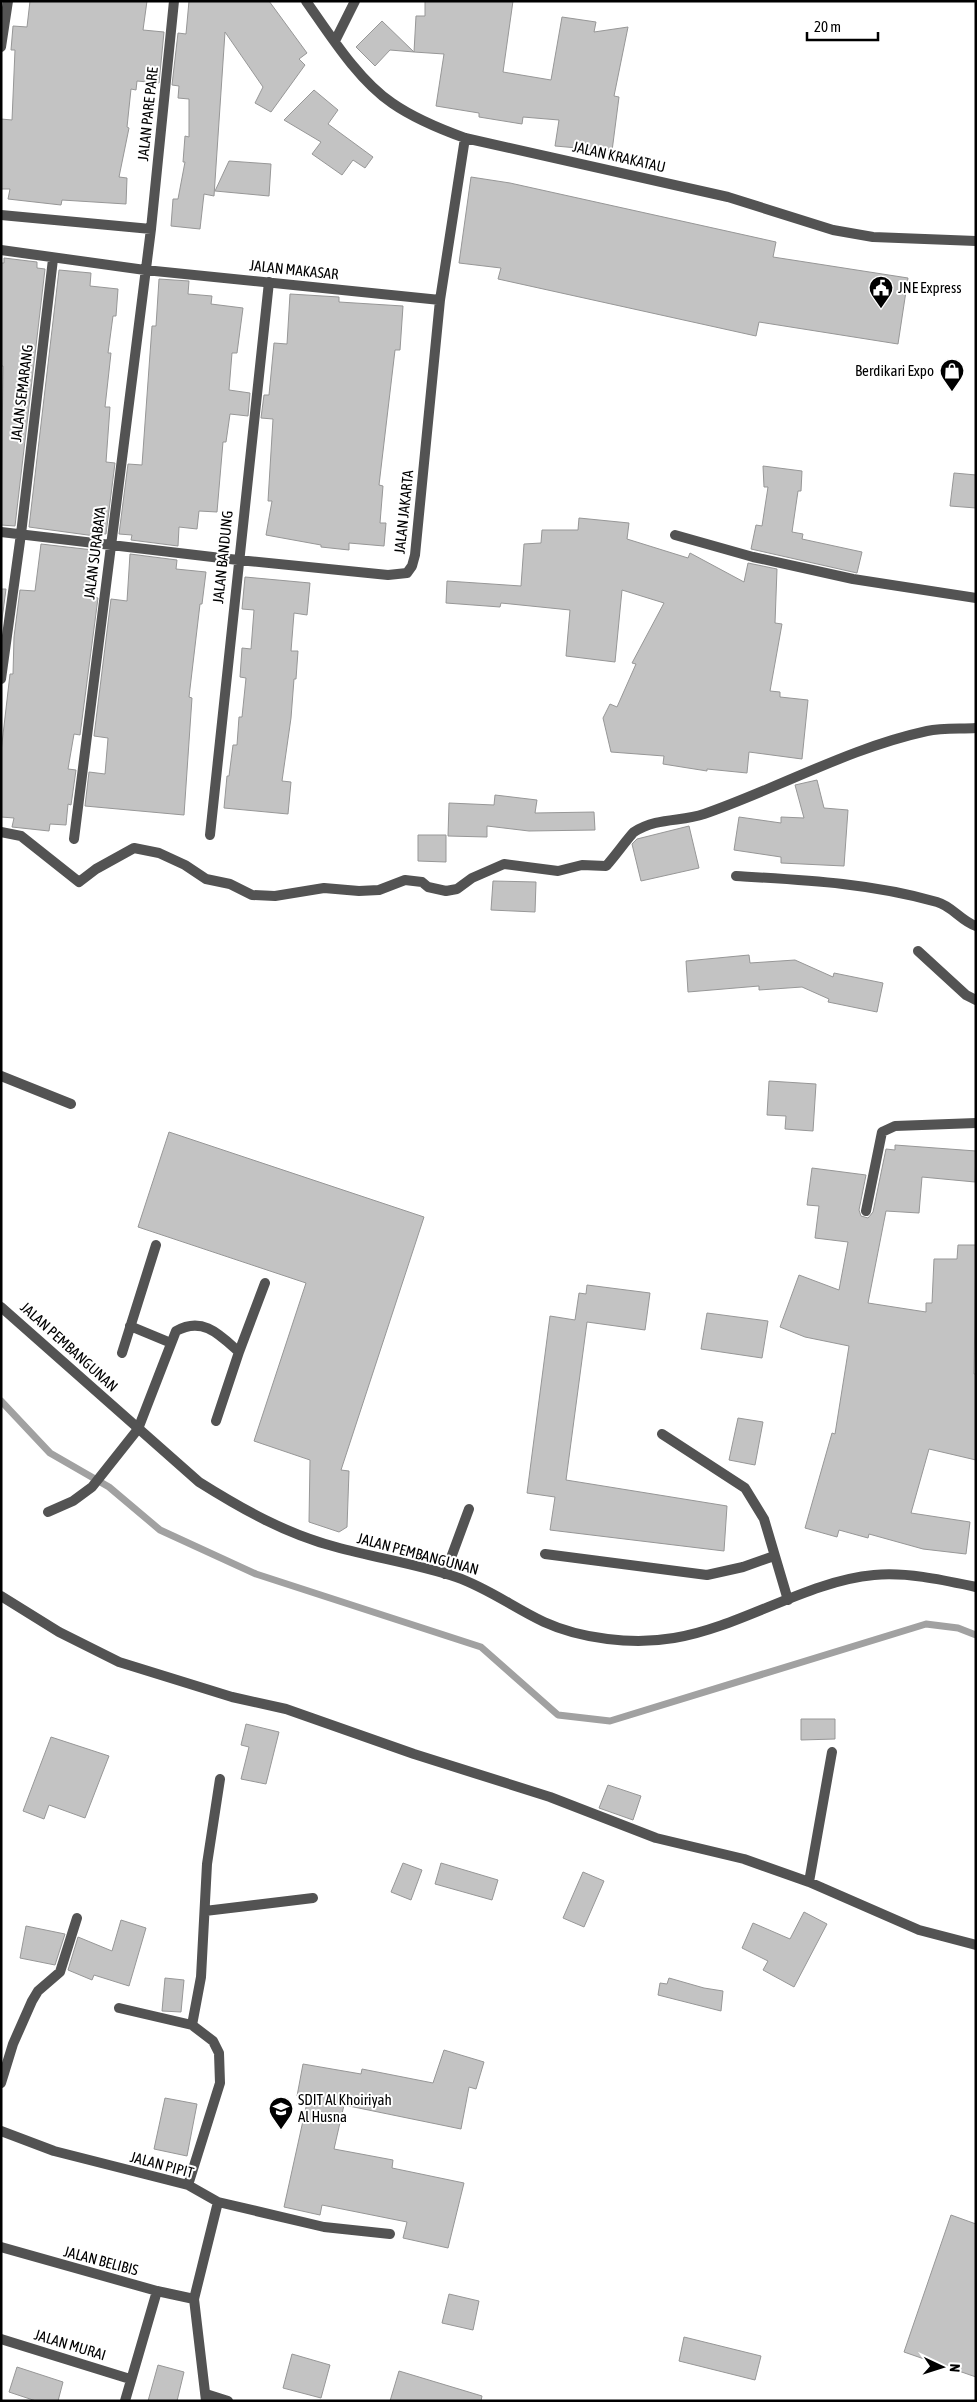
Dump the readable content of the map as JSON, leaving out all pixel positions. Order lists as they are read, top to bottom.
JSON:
{
  "streets": {
    "street": [
      "JALAN PARE PARE",
      "JALAN KRAKATAU",
      "JALAN MAKASAR",
      "JALAN SEMARANG",
      "JALAN JAKARTA",
      "JALAN SURABAYA",
      "JALAN BANDUNG",
      "JALAN PEMBANGUNAN",
      "JALAN PIPIT",
      "JALAN BELIBIS",
      "JALAN MURAI"
    ]
  },
  "crossings": [
    ["JALAN KRAKATAU", "JALAN JAKARTA"],
    ["JALAN MAKASAR", "JALAN SEMARANG"],
    ["JALAN MAKASAR", "JALAN JAKARTA"],
    ["JALAN MAKASAR", "JALAN SURABAYA"],
    ["JALAN MAKASAR", "JALAN BANDUNG"],
    ["JALAN SEMARANG", "JALAN JAKARTA"],
    ["JALAN JAKARTA", "JALAN SURABAYA"],
    ["JALAN JAKARTA", "JALAN BANDUNG"]
  ],
  "places": {
    "public building": ["JNE Express"],
    "shop": ["Berdikari Expo"],
    "school or university": ["SDIT Al Khoiriyah Al Husna"]
  },
  "scale_bar": "20 m",
  "north": "right"
}
